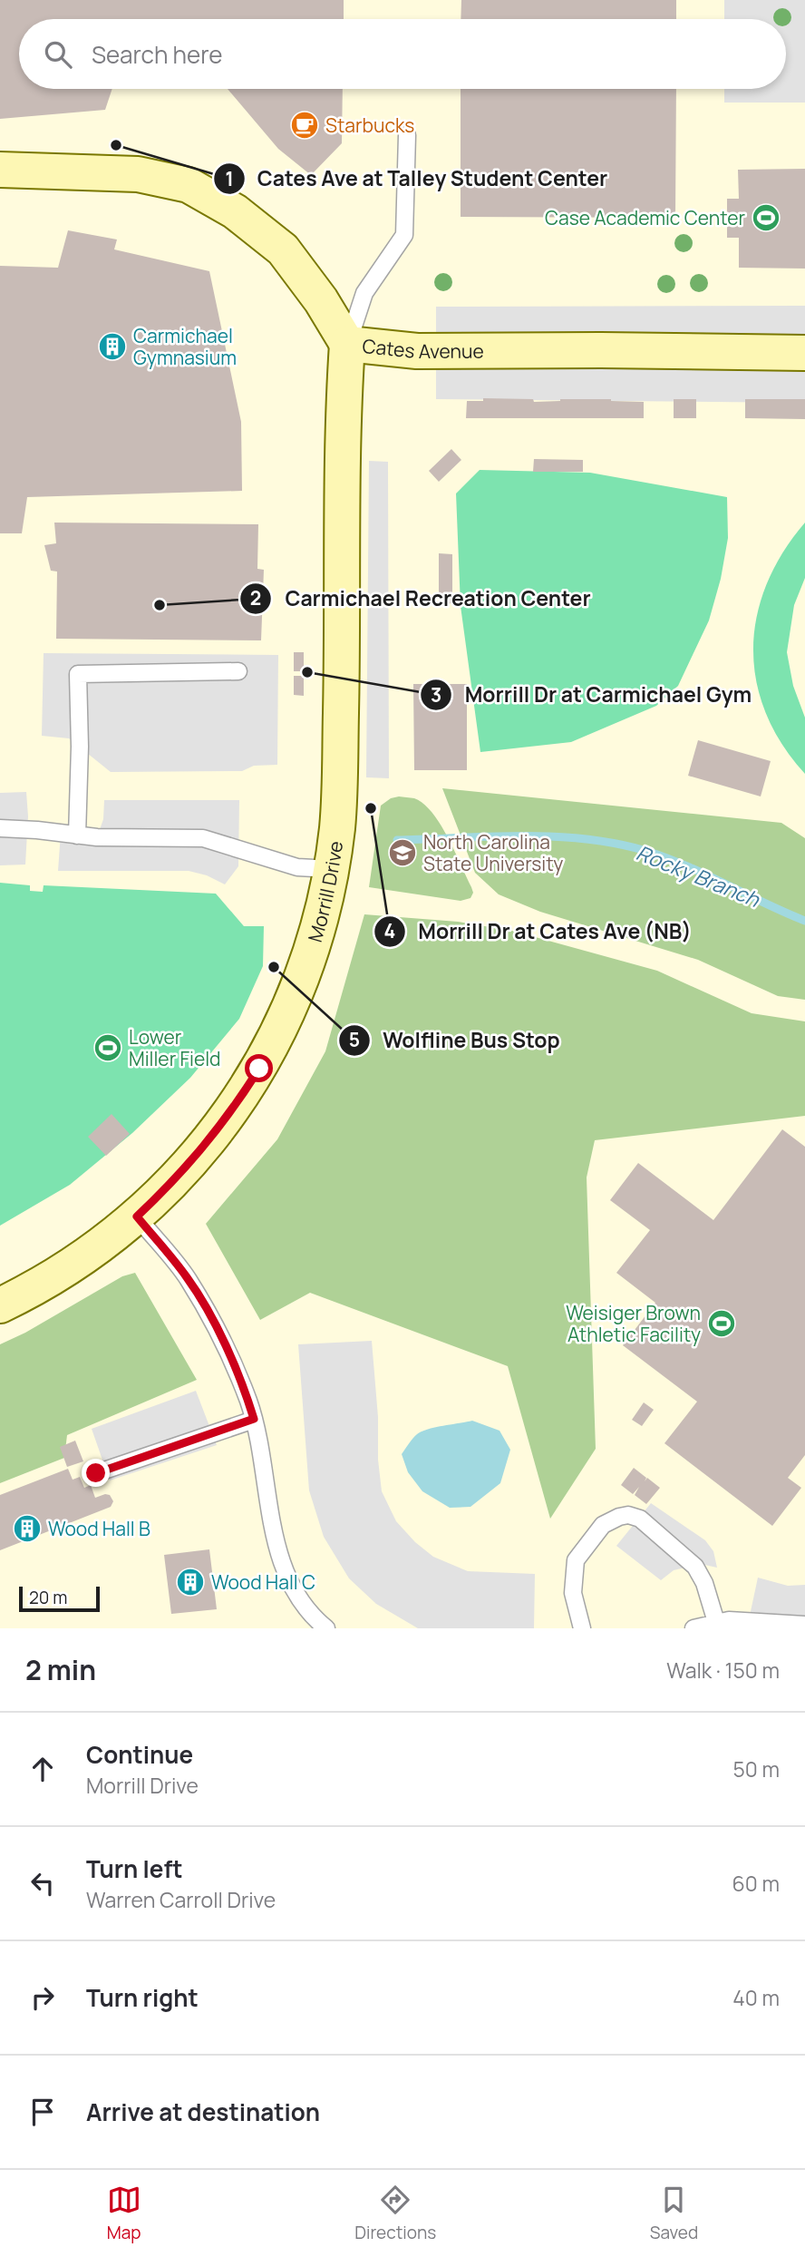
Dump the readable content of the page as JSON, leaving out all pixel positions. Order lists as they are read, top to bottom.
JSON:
{
  "streets": {
    "street": ["Cates Avenue", "Morrill Drive"]
  },
  "crossings": [
    ["Cates Avenue", "Morrill Drive"]
  ],
  "water": ["Rocky Branch"],
  "places": {
    "cafe": ["Starbucks"],
    "other": [
      "Cates Ave at Talley Student Center",
      "Carmichael Recreation Center",
      "Morrill Dr at Carmichael Gym",
      "Morrill Dr at Cates Ave (NB)",
      "Wolfline Bus Stop"
    ],
    "sports": ["Case Academic Center", "Lower Miller Field", "Weisiger Brown Athletic Facility"],
    "building": ["Carmichael Gymnasium", "Wood Hall B", "Wood Hall C"],
    "school or university": ["North Carolina State University"]
  },
  "scale_bar": "20 m",
  "page": {
    "search": "Search here",
    "scale": "20 m",
    "heading": ["2 min", "Walk · 150 m"],
    "list": [
      ["Continue", "Morrill Drive", "50 m"],
      ["Turn left", "Warren Carroll Drive", "60 m"],
      ["Turn right", "40 m"],
      "Arrive at destination"
    ],
    "nav": ["Map", "Directions", "Saved"]
  }
}
